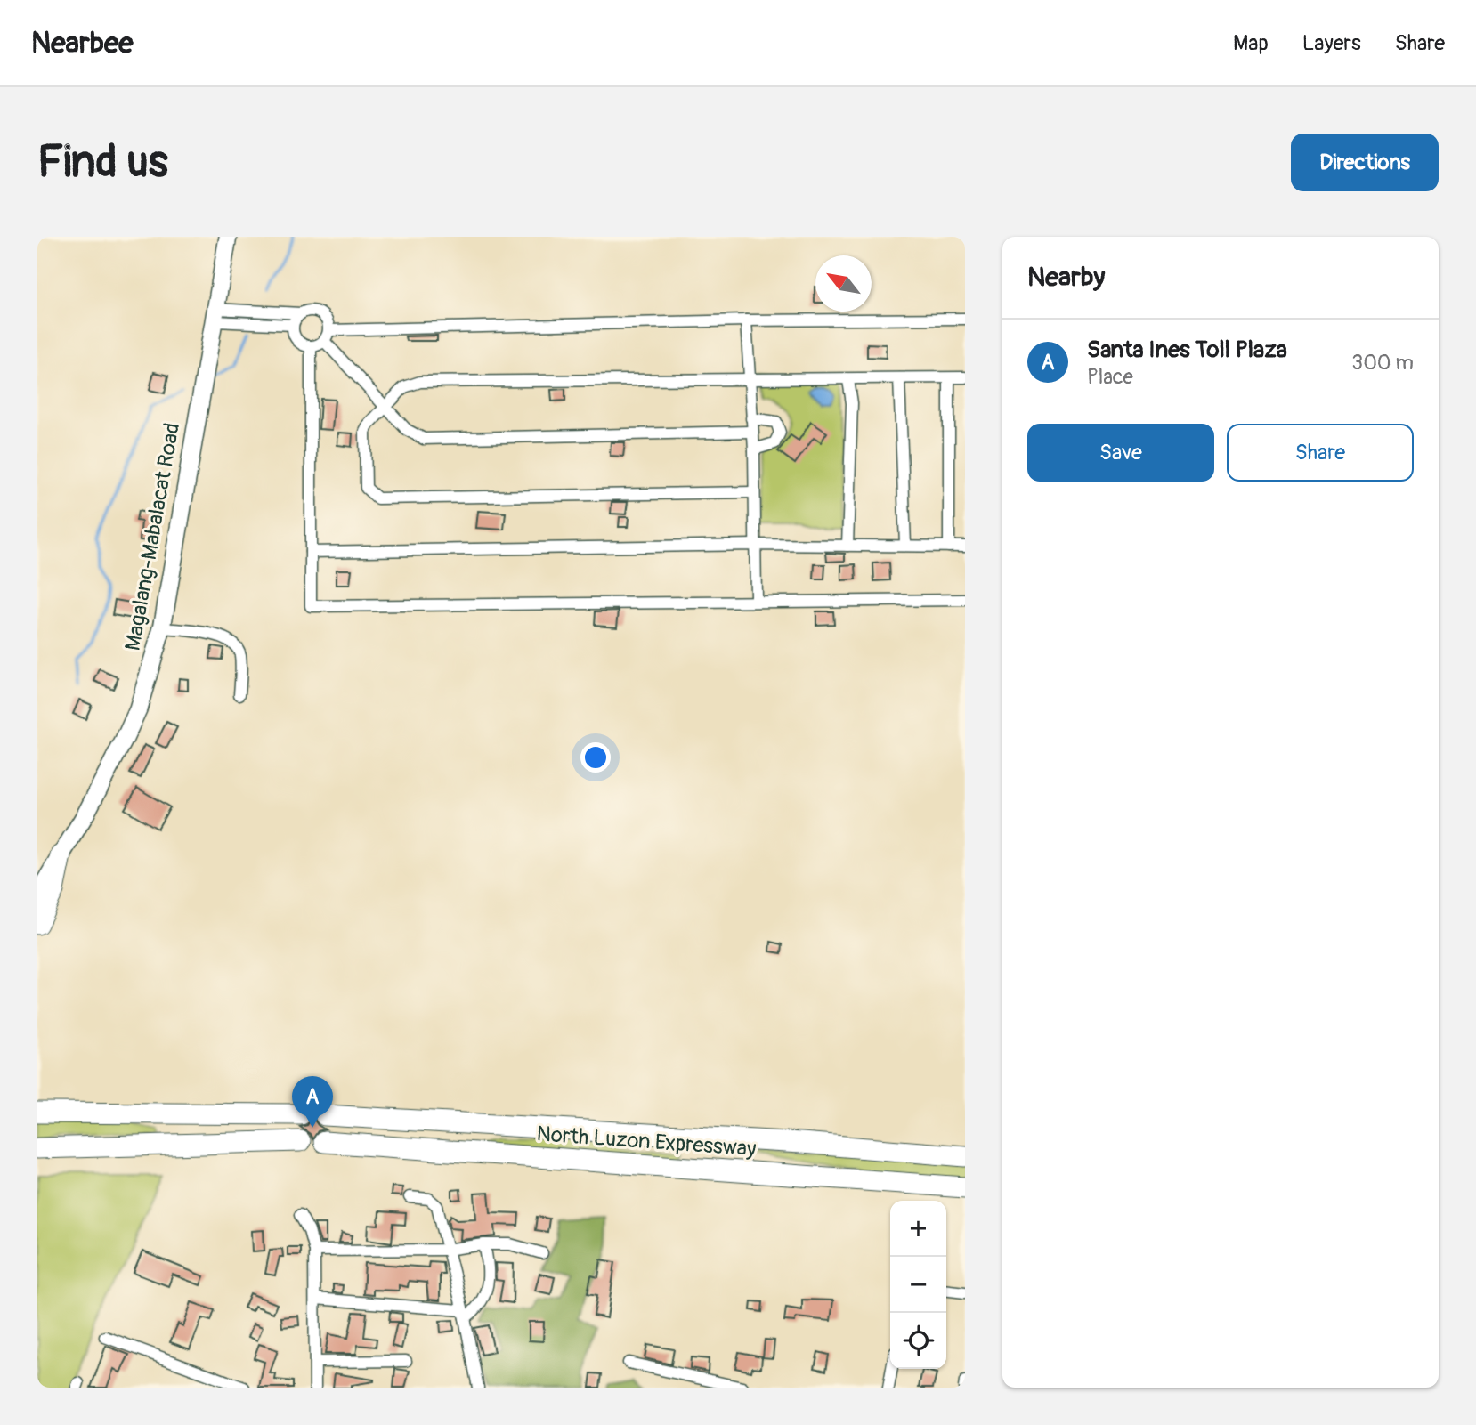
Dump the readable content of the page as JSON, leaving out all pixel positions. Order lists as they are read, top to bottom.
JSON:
{
  "streets": {
    "highway": ["North Luzon Expressway"],
    "main road": ["Magalang-Mabalacat Road"]
  },
  "north": "top left",
  "page": {
    "header": "Nearbee",
    "nav": ["Map", "Layers", "Share"],
    "buttons": [
      "Directions",
      ["Save", "Share"]
    ],
    "title": "Find us",
    "heading": "Nearby",
    "list": [
      {
        "mark": "A",
        "name": "Santa Ines Toll Plaza",
        "note": "Place",
        "value": "300 m"
      }
    ],
    "pins": "A",
    "map_buttons": ["+", "−"]
  }
}
